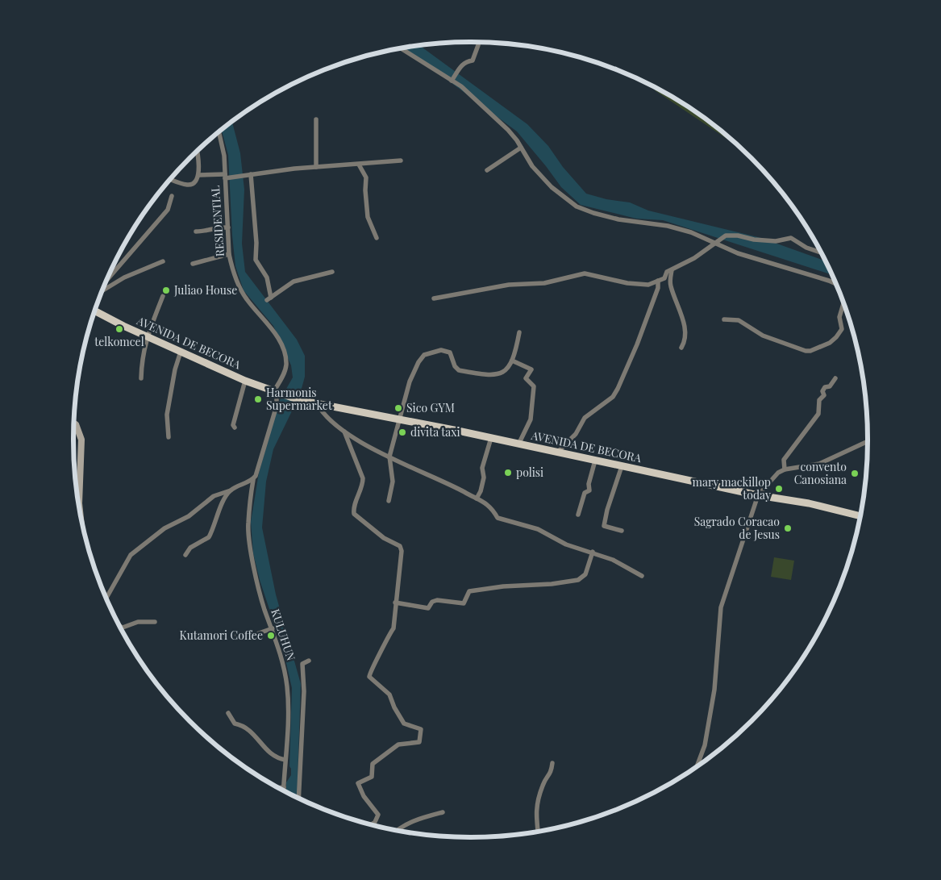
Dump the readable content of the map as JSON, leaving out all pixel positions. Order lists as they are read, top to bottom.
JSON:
{
  "streets": {
    "main road": ["AVENIDA DE BECORA"],
    "street": ["RESIDENTIAL", "KULUHUN"]
  },
  "crossings": [
    ["RESIDENTIAL", "AVENIDA DE BECORA"],
    ["RESIDENTIAL", "KULUHUN"]
  ],
  "places": [
    "Juliao House",
    "telkomcel",
    "Harmonis Supermarket",
    "Sico GYM",
    "divita taxi",
    "polisi",
    "convento Canosiana",
    "mary mackillop today",
    "Sagrado Coracao de Jesus",
    "Kutamori Coffee"
  ]
}
